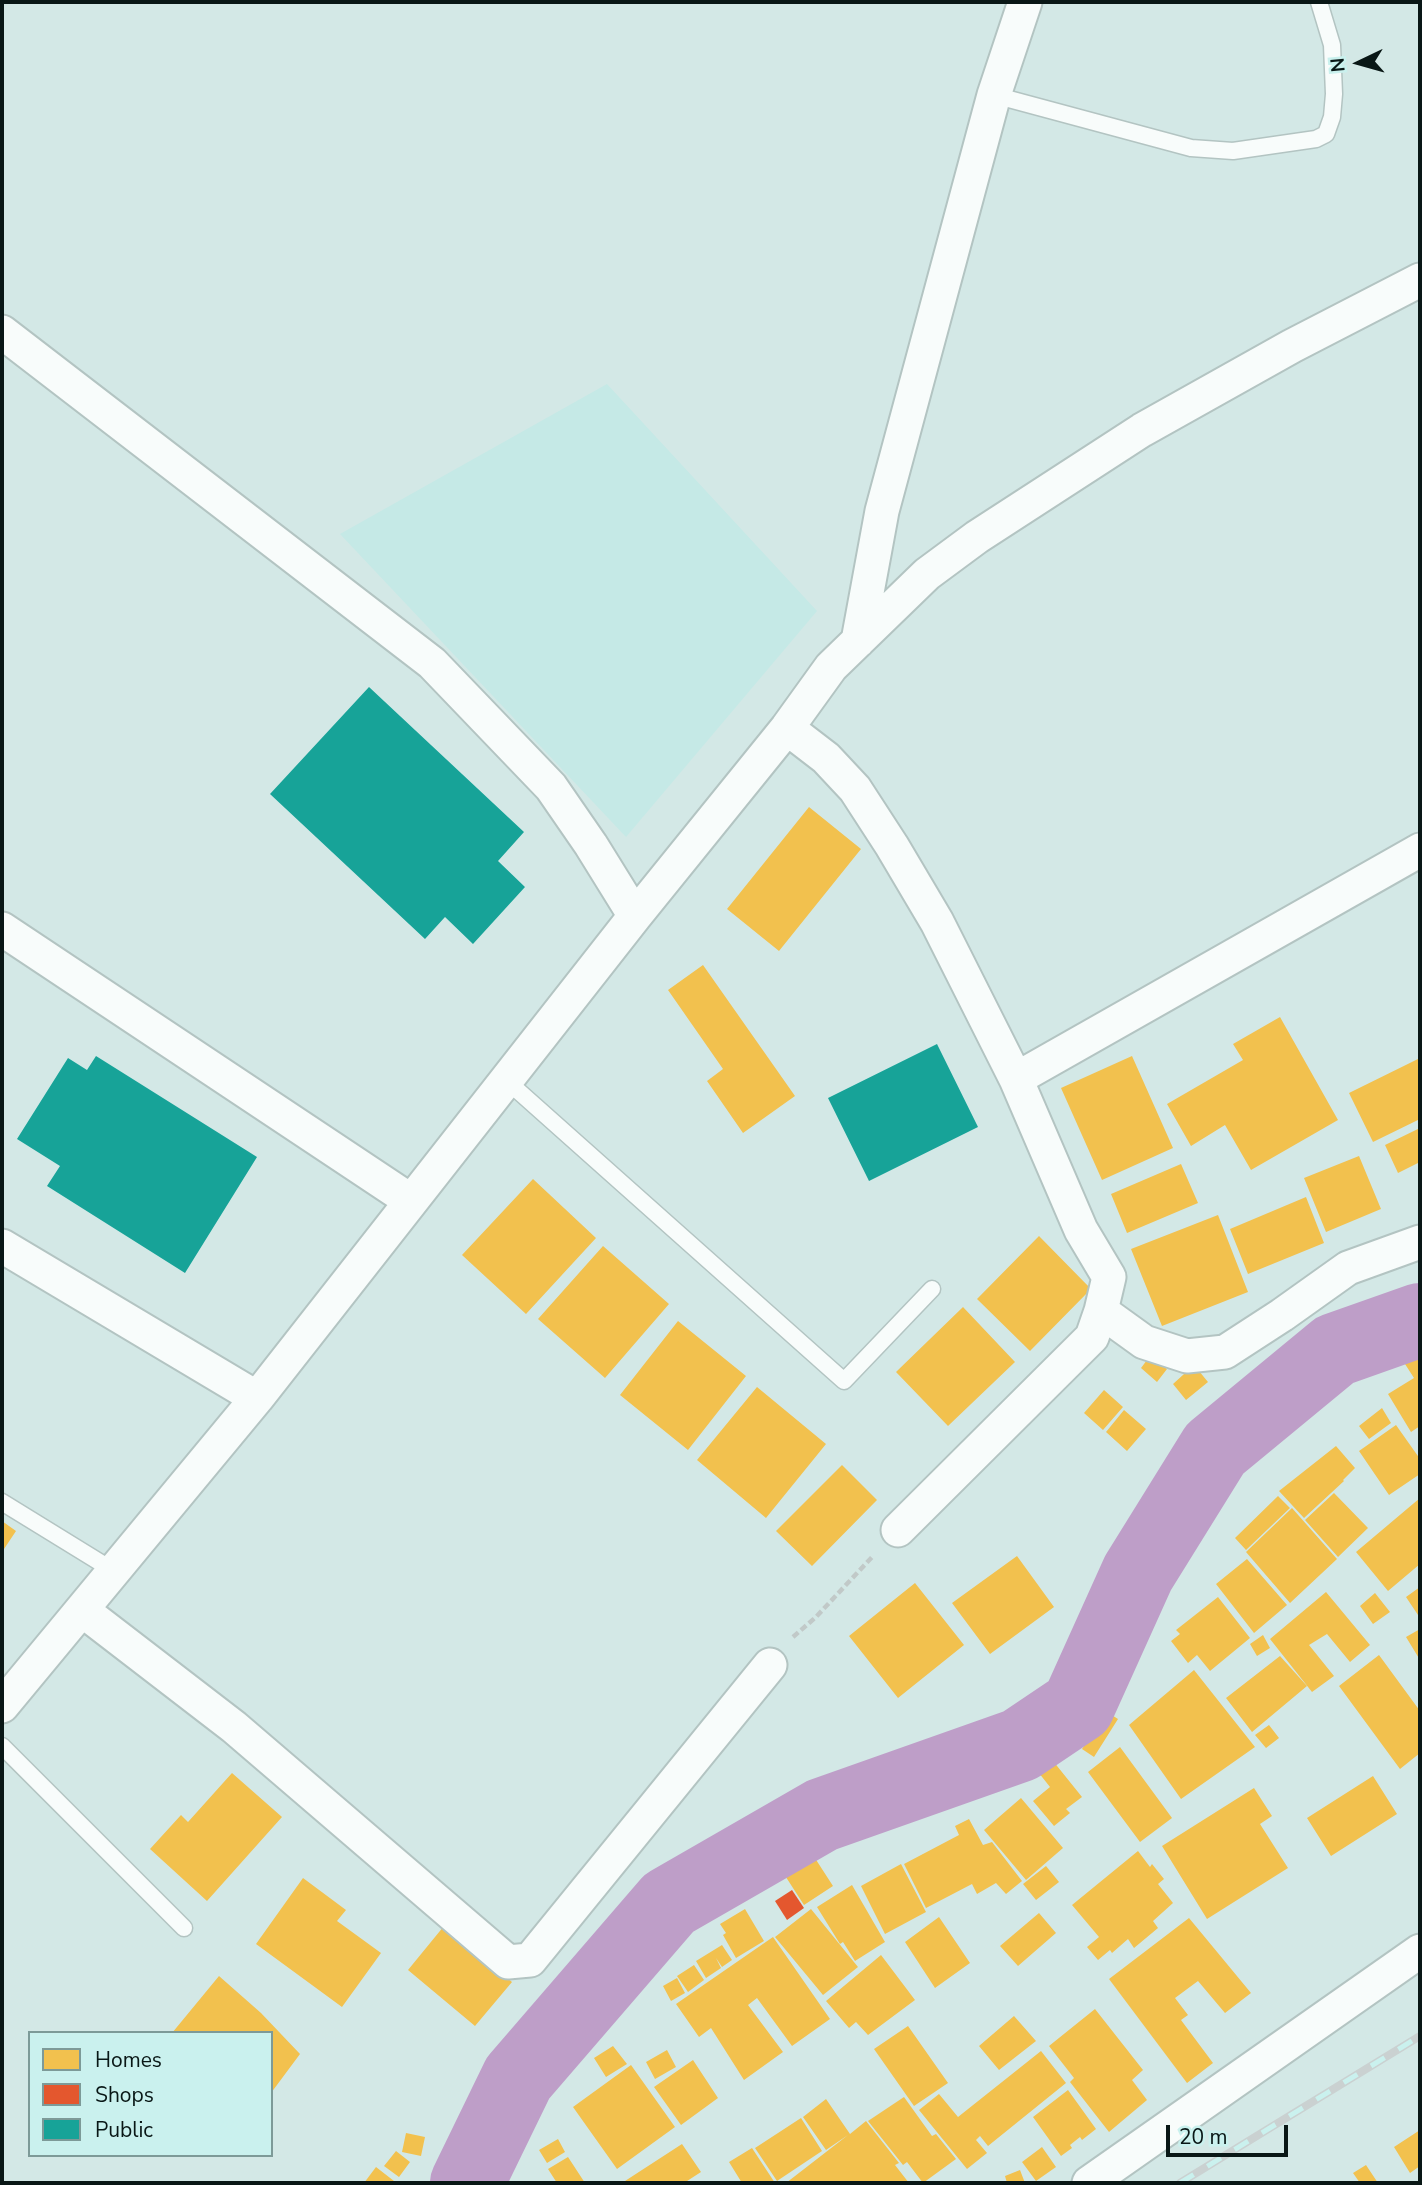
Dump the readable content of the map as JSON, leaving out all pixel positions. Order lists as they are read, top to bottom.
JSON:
{
  "legend": ["Homes", "Shops", "Public"],
  "scale_bar": "20 m",
  "north": "left"
}
